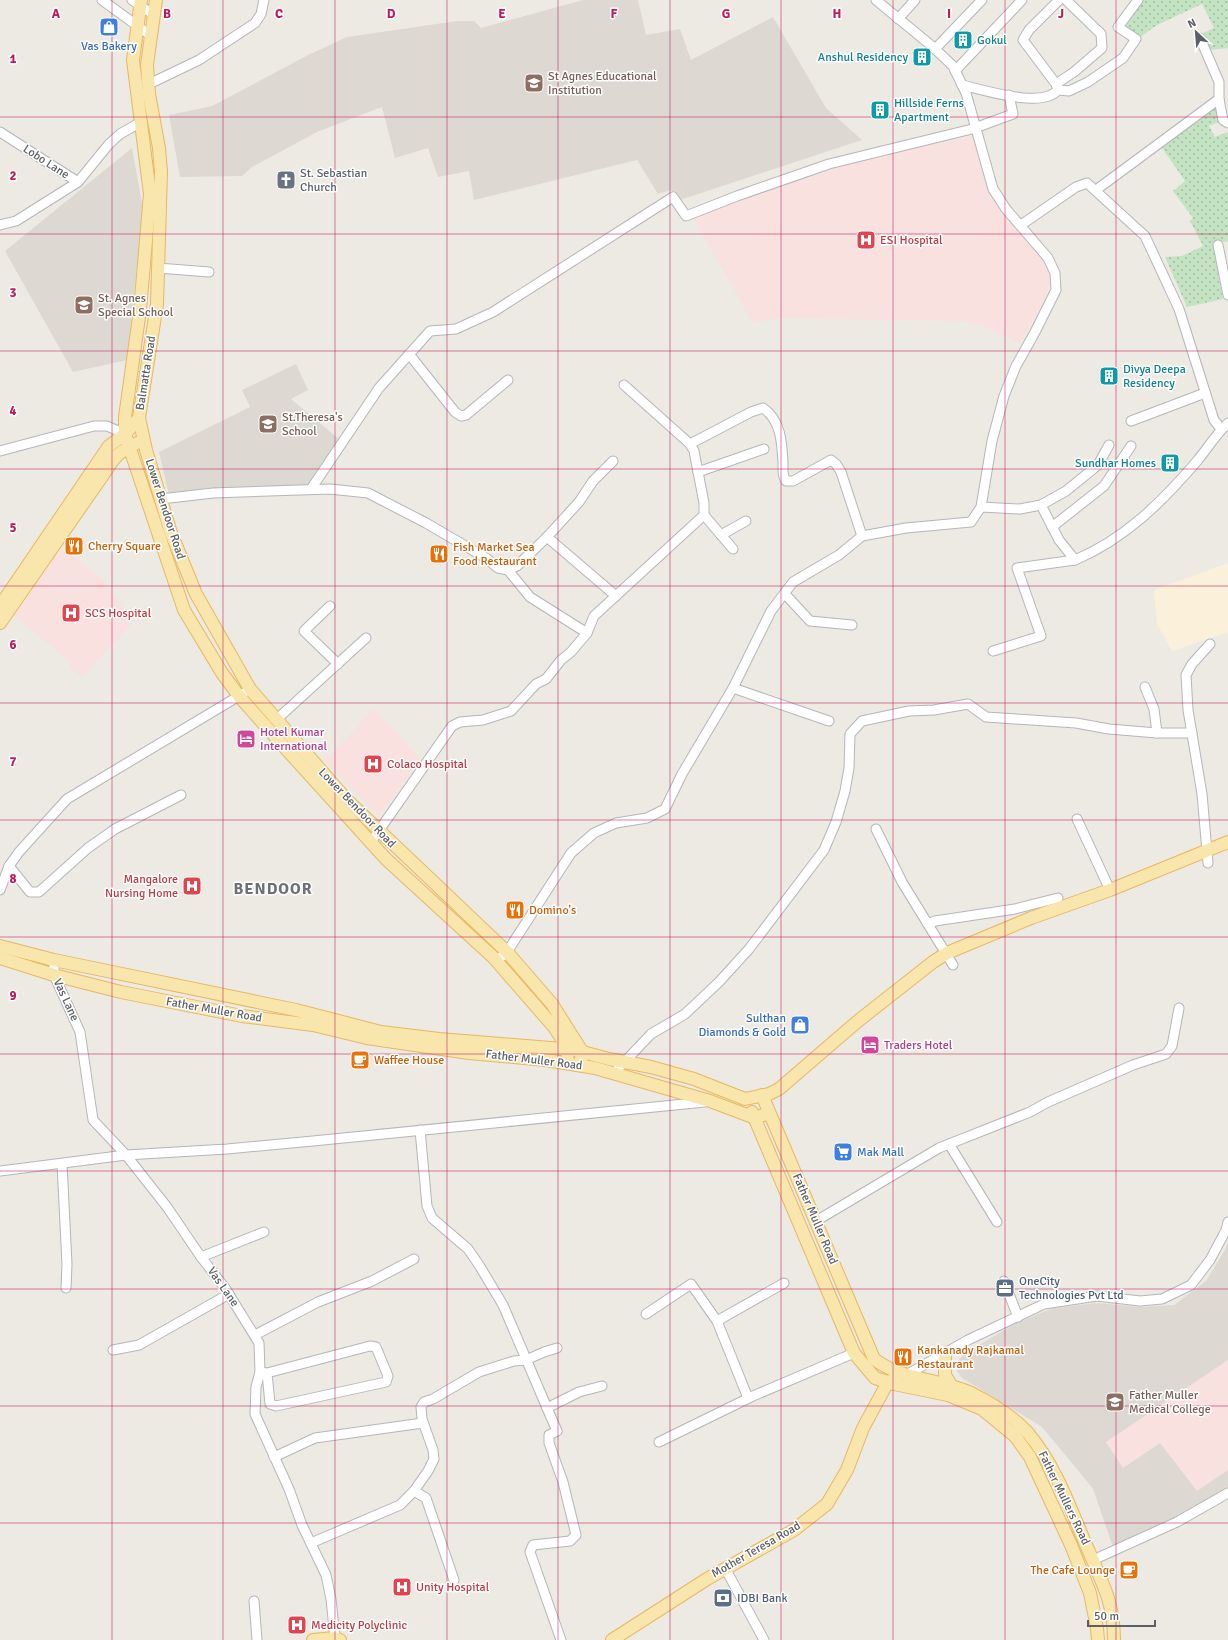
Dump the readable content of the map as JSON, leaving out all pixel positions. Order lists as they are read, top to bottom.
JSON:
{
  "streets": {
    "main road": [
      "Balmatta Road",
      "Lower Bendoor Road",
      "Father Muller Road",
      "Father Mullers Road",
      "Mother Teresa Road"
    ],
    "street": ["Lobo Lane", "Vas Lane"]
  },
  "crossings": [
    ["Balmatta Road", "Lower Bendoor Road"],
    ["Vas Lane", "Father Muller Road"],
    ["Father Muller Road", "Father Mullers Road"]
  ],
  "districts": ["BENDOOR"],
  "places": {
    "shop": ["Vas Bakery", "Sulthan Diamonds & Gold"],
    "building": [
      "Gokul",
      "Anshul Residency",
      "Hillside Ferns Apartment",
      "Divya Deepa Residency",
      "Sundhar Homes"
    ],
    "school or university": [
      "St Agnes Educational Institution",
      "St. Agnes Special School",
      "St.Theresa's School",
      "Father Muller Medical College"
    ],
    "church": ["St. Sebastian Church"],
    "hospital": [
      "ESI Hospital",
      "SCS Hospital",
      "Colaco Hospital",
      "Mangalore Nursing Home",
      "Unity Hospital",
      "Medicity Polyclinic"
    ],
    "restaurant": [
      "Cherry Square",
      "Fish Market Sea Food Restaurant",
      "Domino's",
      "Kankanady Rajkamal Restaurant"
    ],
    "hotel": ["Hotel Kumar International", "Traders Hotel"],
    "cafe": ["Waffee House", "The Cafe Lounge"],
    "supermarket": ["Mak Mall"],
    "office": ["OneCity Technologies Pvt Ltd"],
    "bank": ["IDBI Bank"]
  },
  "scale_bar": "50 m",
  "north": "top left",
  "grid": {
    "columns": [
      "A",
      "B",
      "C",
      "D",
      "E",
      "F",
      "G",
      "H",
      "I",
      "J"
    ],
    "rows": [
      "1",
      "2",
      "3",
      "4",
      "5",
      "6",
      "7",
      "8",
      "9"
    ]
  }
}
